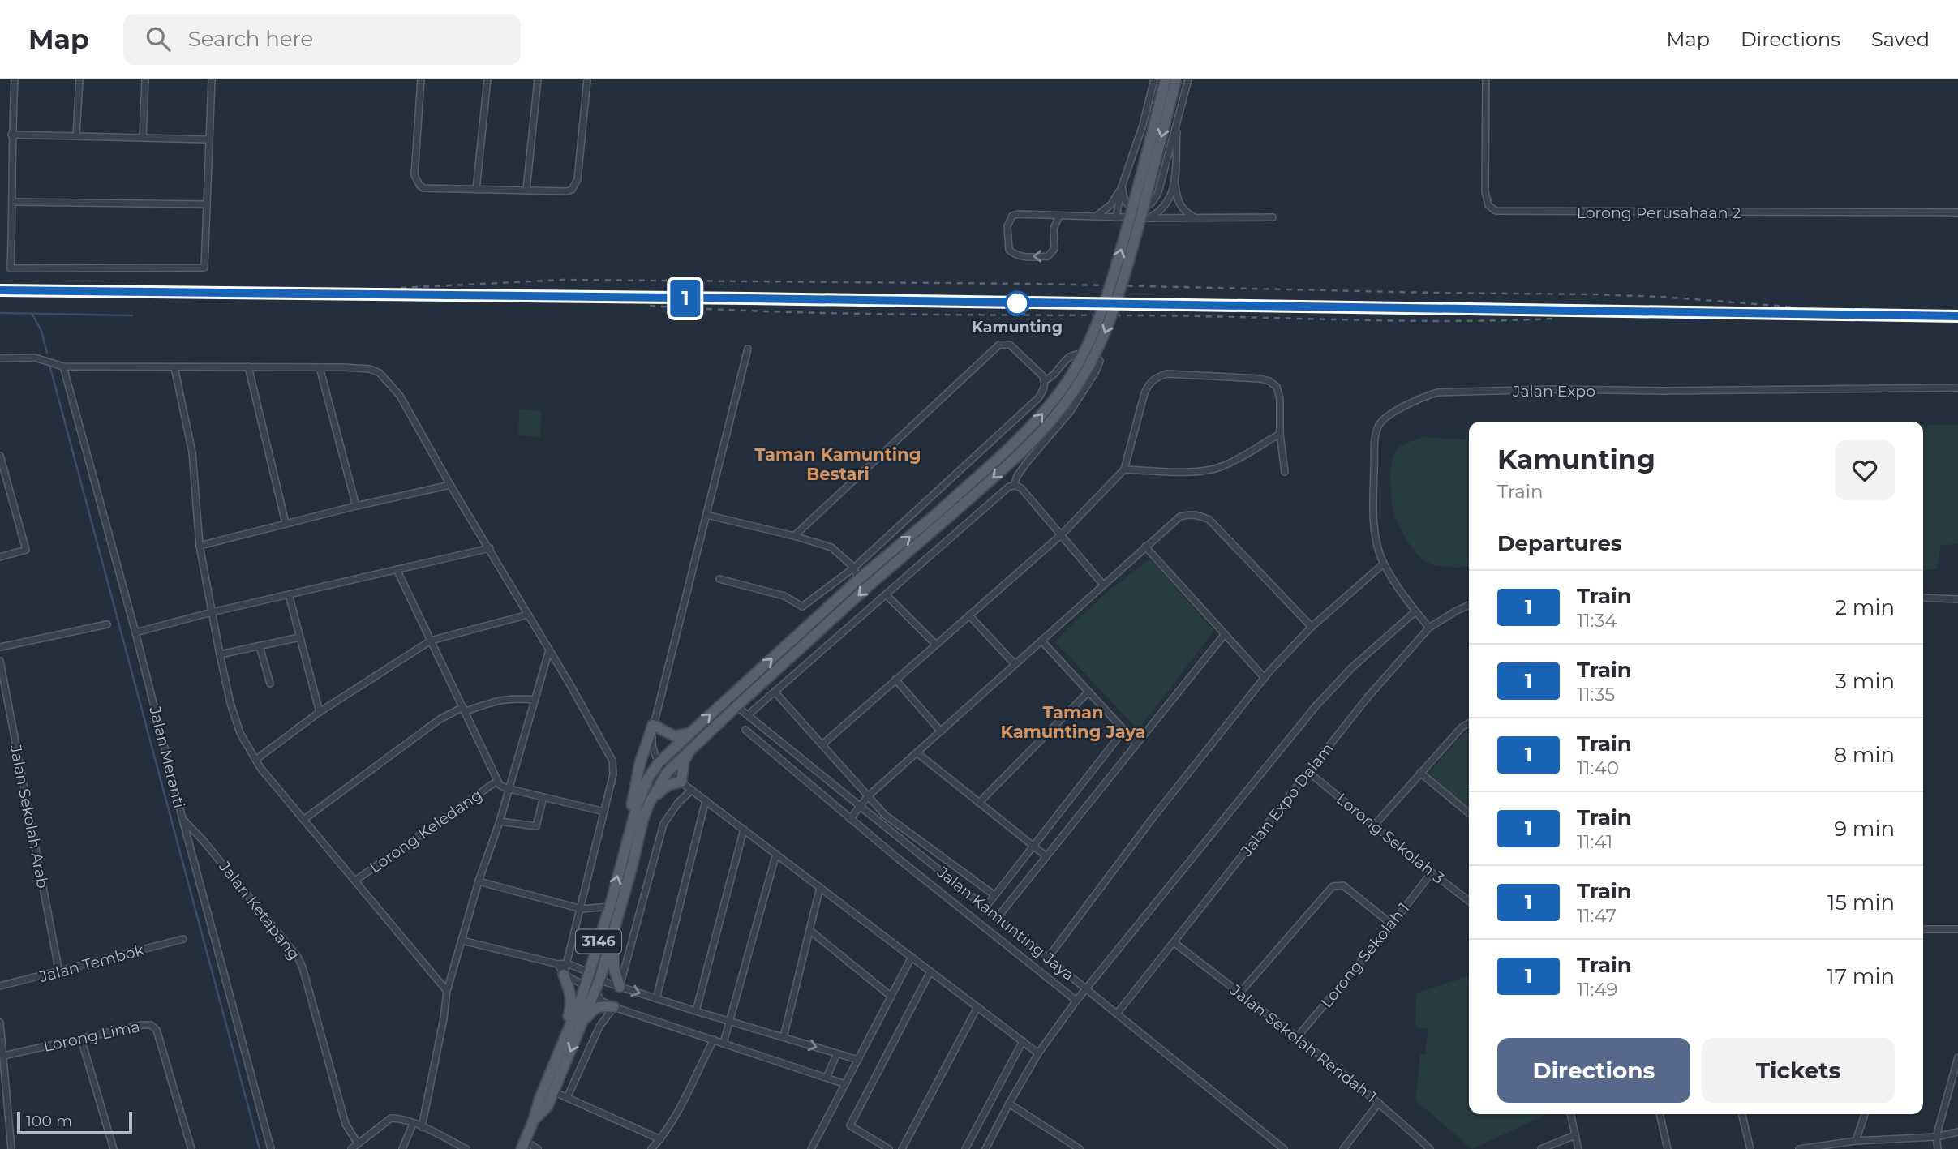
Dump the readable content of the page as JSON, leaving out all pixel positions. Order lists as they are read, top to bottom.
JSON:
{
  "streets": {
    "main road": ["3146"],
    "street": [
      "Lorong Perusahaan 2",
      "Jalan Expo",
      "Jalan Meranti",
      "Jalan Expo Dalam",
      "Jalan Sekolah Arab",
      "Lorong Keledang",
      "Lorong Sekolah 3",
      "Jalan Ketapang",
      "Jalan Kamunting Jaya",
      "Lorong Sekolah 1",
      "Jalan Tembok",
      "Lorong Lima",
      "Jalan Sekolah Rendah 1"
    ]
  },
  "crossings": [
    ["Jalan Expo", "Jalan Expo Dalam"],
    ["Jalan Meranti", "Jalan Ketapang"],
    ["Jalan Expo Dalam", "Lorong Sekolah 3"],
    ["Jalan Expo Dalam", "Jalan Kamunting Jaya"],
    ["Jalan Expo Dalam", "Jalan Sekolah Rendah 1"],
    ["Jalan Sekolah Arab", "Jalan Tembok"],
    ["Lorong Sekolah 3", "Lorong Sekolah 1"],
    ["Jalan Kamunting Jaya", "3146"],
    ["Lorong Sekolah 1", "Jalan Sekolah Rendah 1"]
  ],
  "districts": ["Taman Kamunting Bestari", "Taman Kamunting Jaya"],
  "places": ["Kamunting"],
  "scale_bar": "100 m",
  "page": {
    "header": "Map",
    "search": "Search here",
    "nav": ["Map", "Directions", "Saved"],
    "on_map": "1",
    "heading": [
      ["Kamunting", "Train"],
      "Departures"
    ],
    "list": [
      {
        "mark": "1",
        "name": "Train",
        "note": "11:34",
        "value": "2 min"
      },
      {
        "mark": "1",
        "name": "Train",
        "note": "11:35",
        "value": "3 min"
      },
      {
        "mark": "1",
        "name": "Train",
        "note": "11:40",
        "value": "8 min"
      },
      {
        "mark": "1",
        "name": "Train",
        "note": "11:41",
        "value": "9 min"
      },
      {
        "mark": "1",
        "name": "Train",
        "note": "11:47",
        "value": "15 min"
      },
      {
        "mark": "1",
        "name": "Train",
        "note": "11:49",
        "value": "17 min"
      }
    ],
    "buttons": ["Directions", "Tickets"],
    "scale": "100 m"
  }
}
